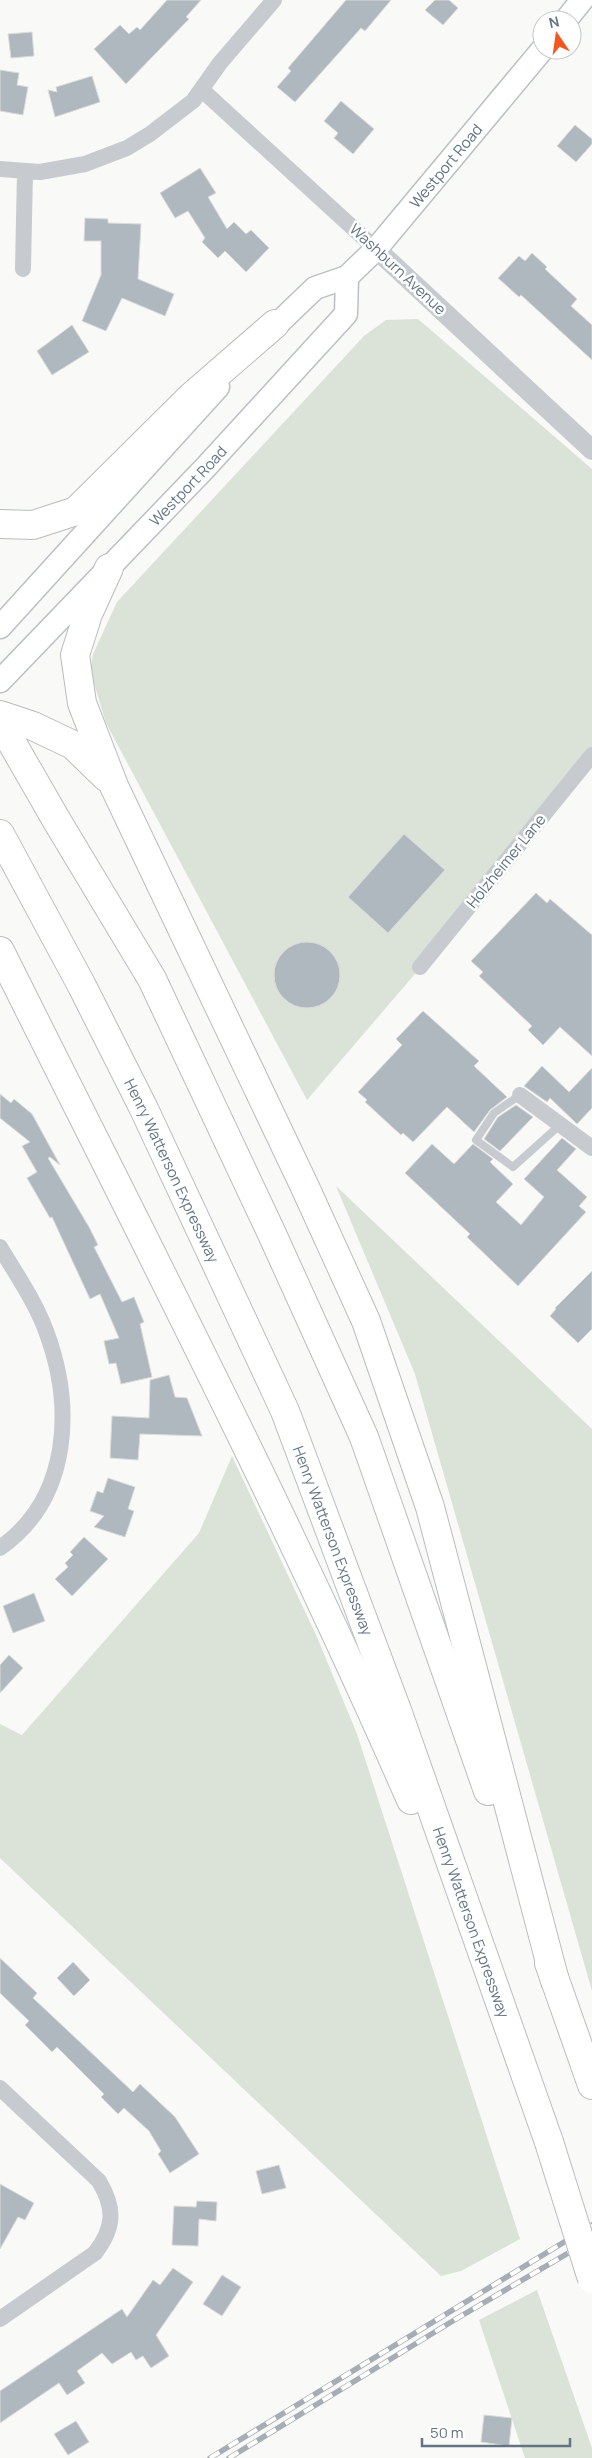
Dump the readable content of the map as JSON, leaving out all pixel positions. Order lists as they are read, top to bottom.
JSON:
{
  "streets": {
    "highway": ["Henry Watterson Expressway"],
    "main road": ["Westport Road"],
    "street": ["Washburn Avenue", "Holzheimer Lane"]
  },
  "crossings": [
    ["Westport Road", "Washburn Avenue"]
  ],
  "scale_bar": "50 m",
  "north": "top"
}
